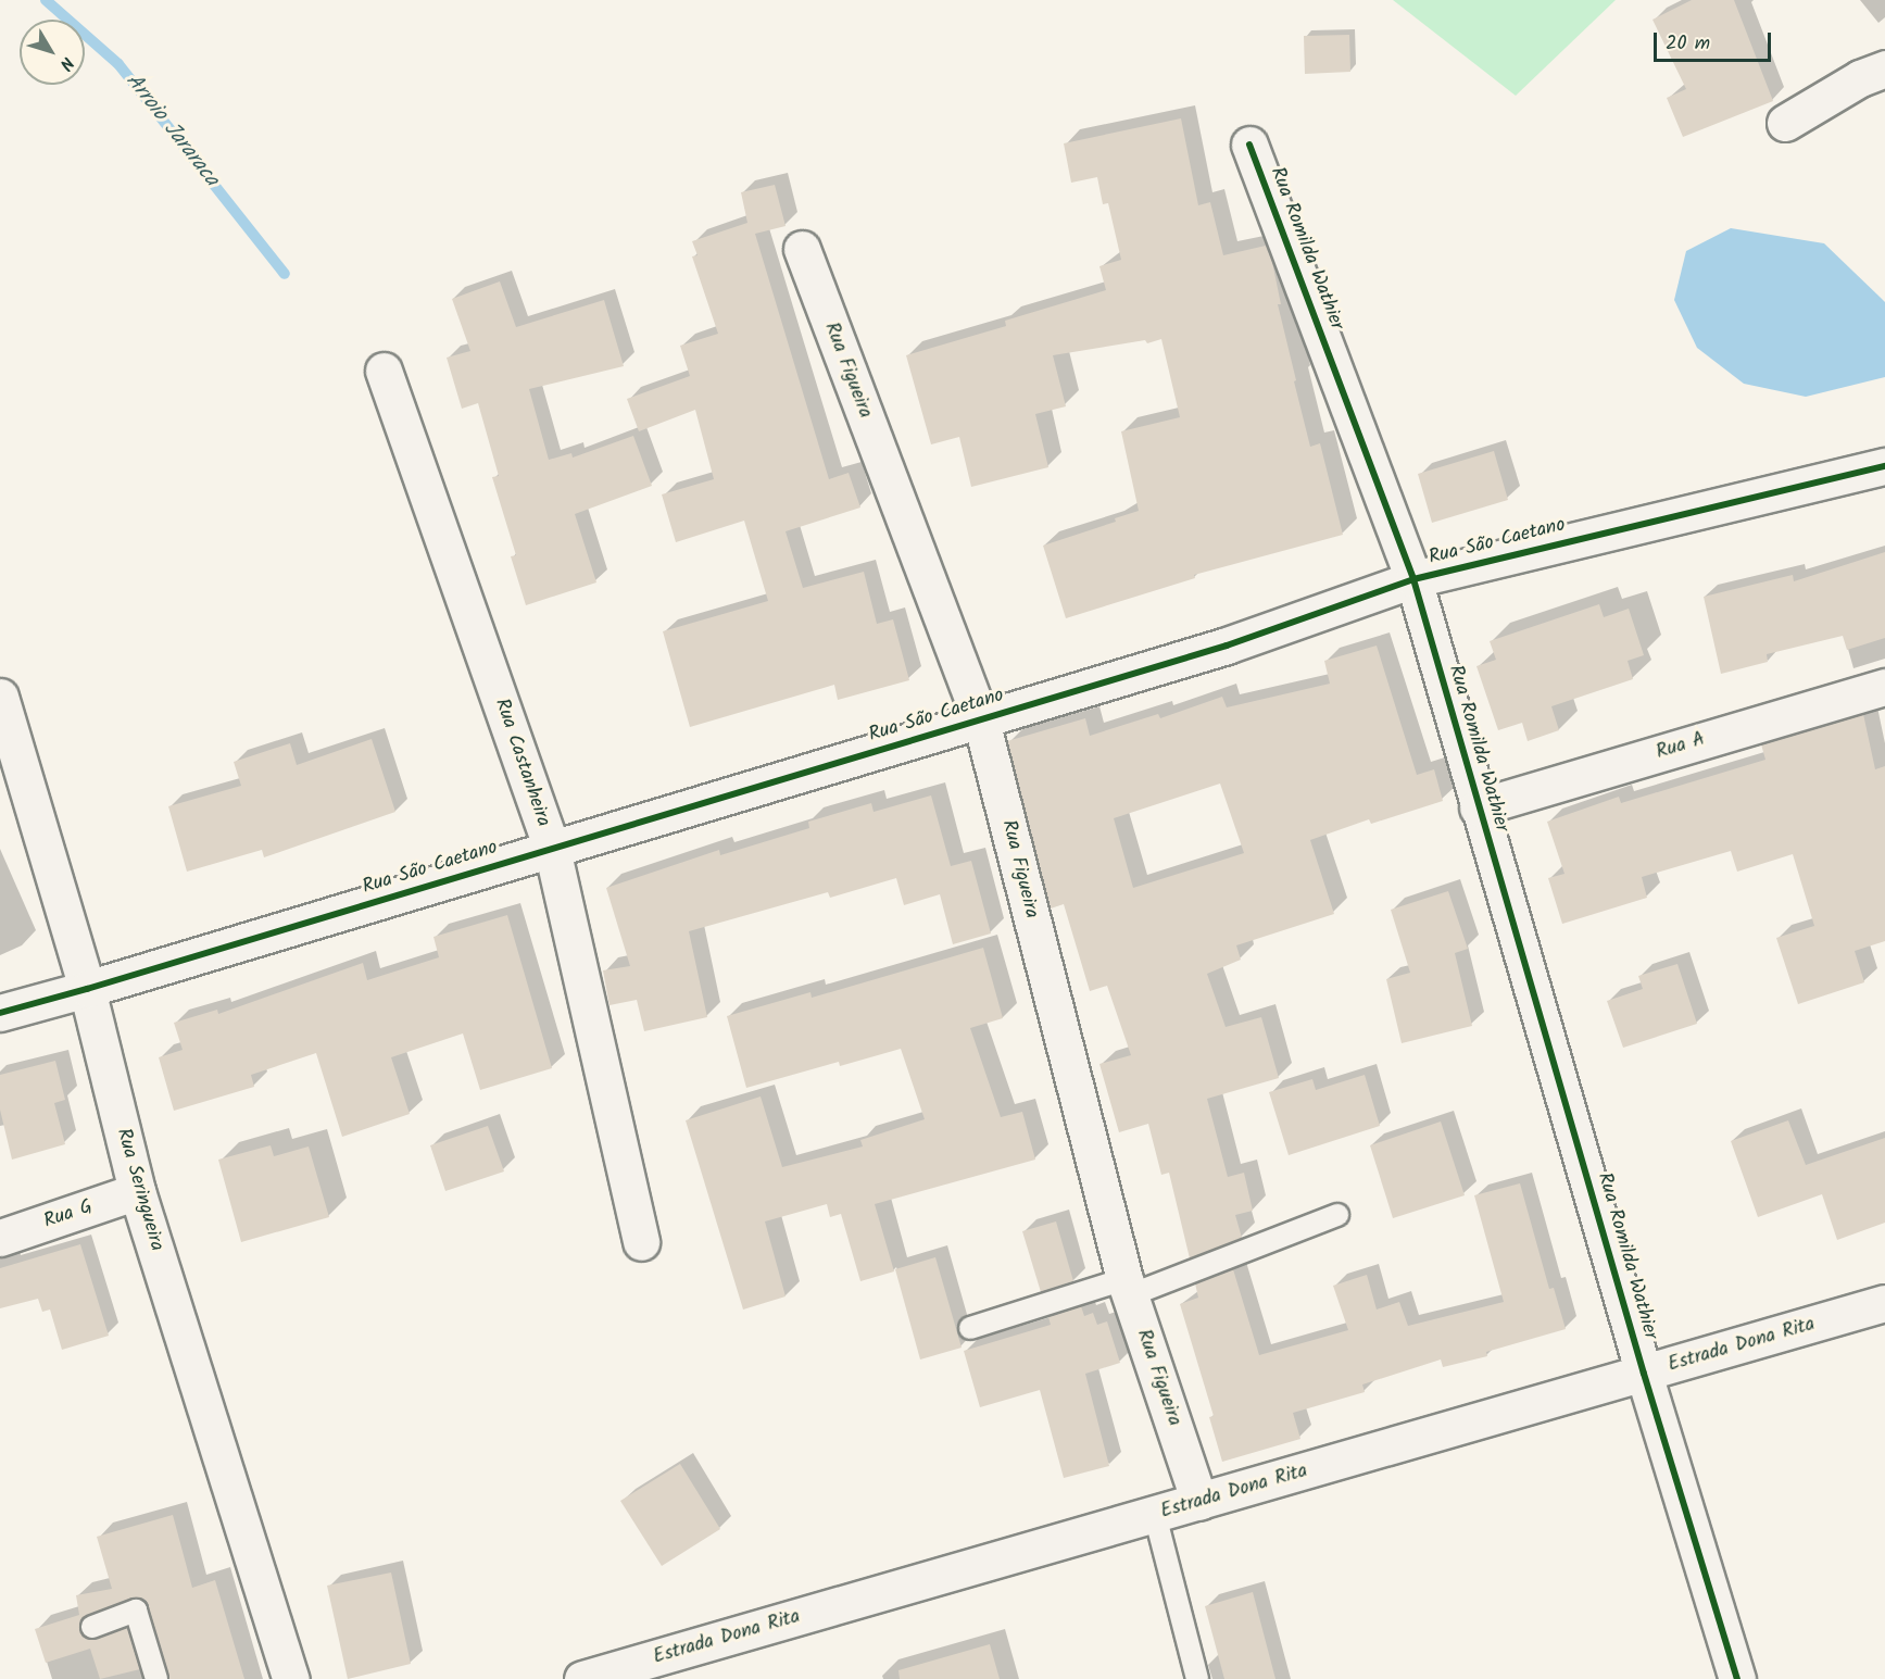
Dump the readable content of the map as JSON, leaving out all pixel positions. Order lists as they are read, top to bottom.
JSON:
{
  "streets": {
    "street": [
      "Rua Romilda Wathier",
      "Rua Figueira",
      "Rua São Caetano",
      "Rua A",
      "Rua Castanheira",
      "Rua Seringueira",
      "Rua G",
      "Estrada Dona Rita"
    ]
  },
  "crossings": [
    ["Rua Romilda Wathier", "Rua São Caetano"],
    ["Rua Romilda Wathier", "Rua A"],
    ["Rua Romilda Wathier", "Estrada Dona Rita"],
    ["Rua Figueira", "Rua São Caetano"],
    ["Rua Figueira", "Estrada Dona Rita"],
    ["Rua São Caetano", "Rua Castanheira"],
    ["Rua São Caetano", "Rua Seringueira"],
    ["Rua Seringueira", "Rua G"]
  ],
  "water": ["Arroio Jararaca"],
  "scale_bar": "20 m",
  "north": "bottom right"
}
